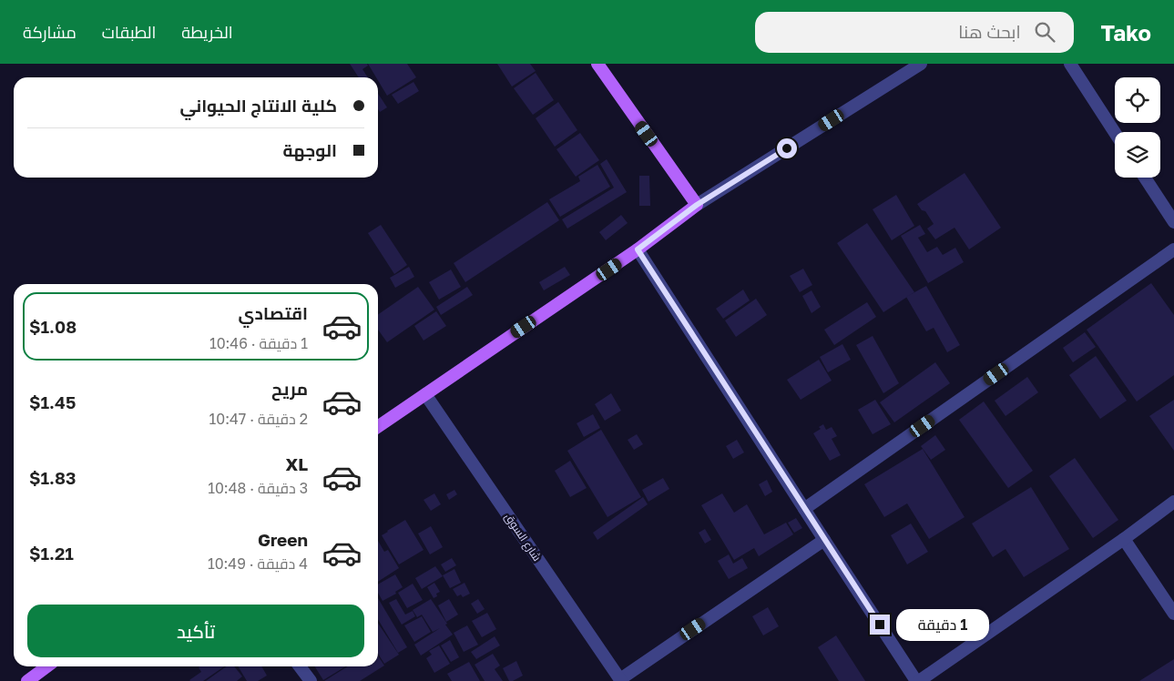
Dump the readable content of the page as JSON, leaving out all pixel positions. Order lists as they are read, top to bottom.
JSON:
{
  "streets": {
    "street": ["شارع السوق"]
  },
  "page": {
    "header": "Tako",
    "search": "ابحث هنا",
    "nav": ["الخريطة", "الطبقات", "مشاركة"],
    "banner": ["كلية الانتاج الحيواني", "الوجهة"],
    "list": [
      {
        "name": "اقتصادي",
        "note": "1 دقيقة · 10:46",
        "value": "$1.08"
      },
      {
        "name": "مريح",
        "note": "2 دقيقة · 10:47",
        "value": "$1.45"
      },
      {
        "name": "XL",
        "note": "3 دقيقة · 10:48",
        "value": "$1.83"
      },
      {
        "name": "Green",
        "note": "4 دقيقة · 10:49",
        "value": "$1.21"
      }
    ],
    "buttons": "تأكيد",
    "bubble": "1 دقيقة"
  }
}
